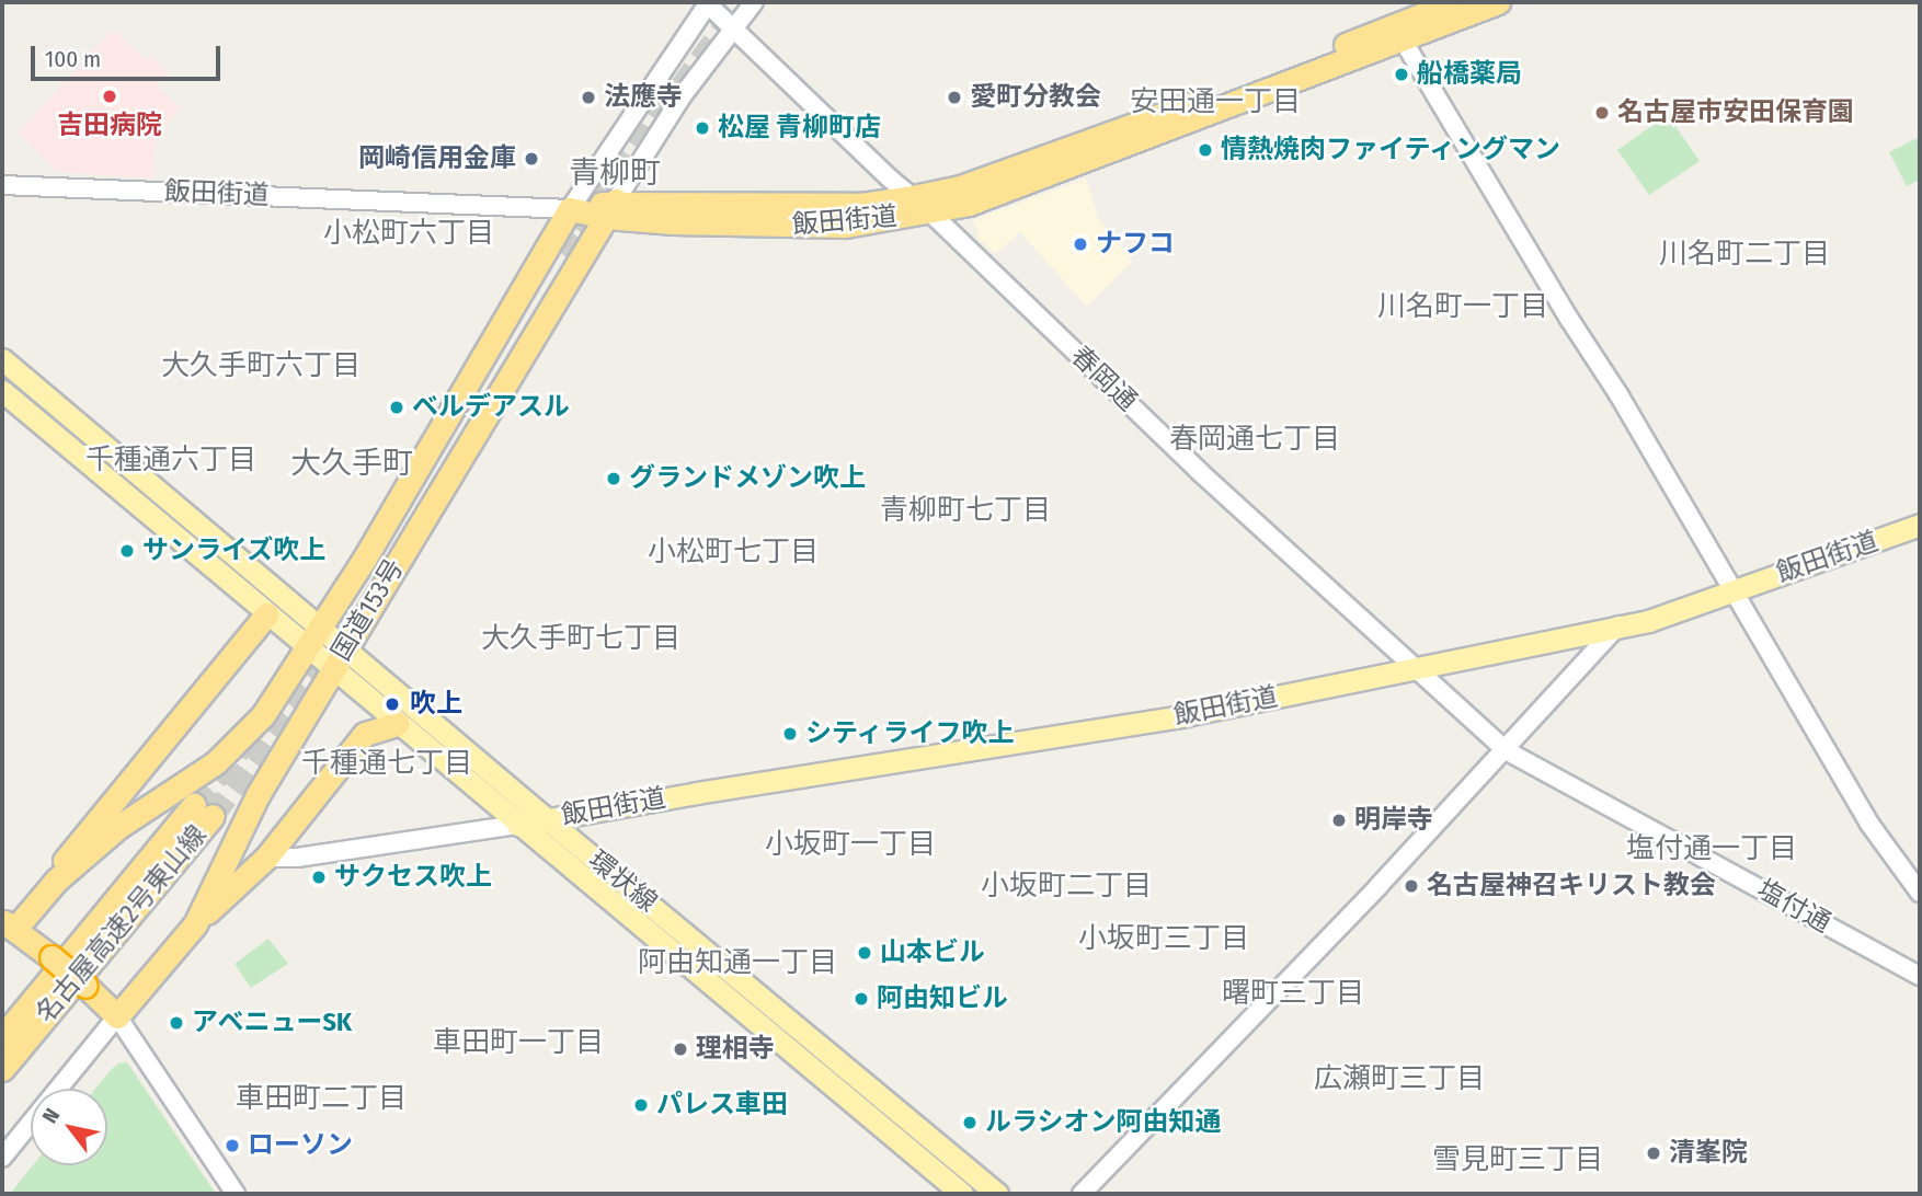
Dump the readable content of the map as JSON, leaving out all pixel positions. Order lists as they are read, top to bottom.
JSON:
{
  "streets": {
    "highway": ["飯田街道", "国道153号", "名古屋高速2号東山線"],
    "main road": ["環状線"],
    "street": ["春岡通", "塩付通"]
  },
  "crossings": [
    ["飯田街道", "春岡通"],
    ["飯田街道", "国道153号"],
    ["飯田街道", "環状線"],
    ["春岡通", "塩付通"],
    ["国道153号", "環状線"]
  ],
  "districts": [
    "安田通一丁目",
    "青柳町",
    "小松町六丁目",
    "川名町二丁目",
    "川名町一丁目",
    "大久手町六丁目",
    "春岡通七丁目",
    "千種通六丁目",
    "大久手町",
    "青柳町七丁目",
    "小松町七丁目",
    "大久手町七丁目",
    "千種通七丁目",
    "小坂町一丁目",
    "塩付通一丁目",
    "小坂町二丁目",
    "小坂町三丁目",
    "阿由知通一丁目",
    "曙町三丁目",
    "車田町一丁目",
    "広瀬町三丁目",
    "車田町二丁目",
    "雪見町三丁目"
  ],
  "places": [
    "船橋薬局",
    "吉田病院",
    "法應寺",
    "愛町分教会",
    "名古屋市安田保育園",
    "松屋 青柳町店",
    "情熱焼肉ファイティングマン",
    "岡崎信用金庫",
    "ナフコ",
    "ベルデアスル",
    "グランドメゾン吹上",
    "サンライズ吹上",
    "吹上",
    "シティライフ吹上",
    "明岸寺",
    "サクセス吹上",
    "名古屋神召キリスト教会",
    "山本ビル",
    "阿由知ビル",
    "アベニューSK",
    "理相寺",
    "パレス車田",
    "ルラシオン阿由知通",
    "ローソン",
    "清峯院"
  ],
  "scale_bar": "100 m",
  "north": "top left"
}
